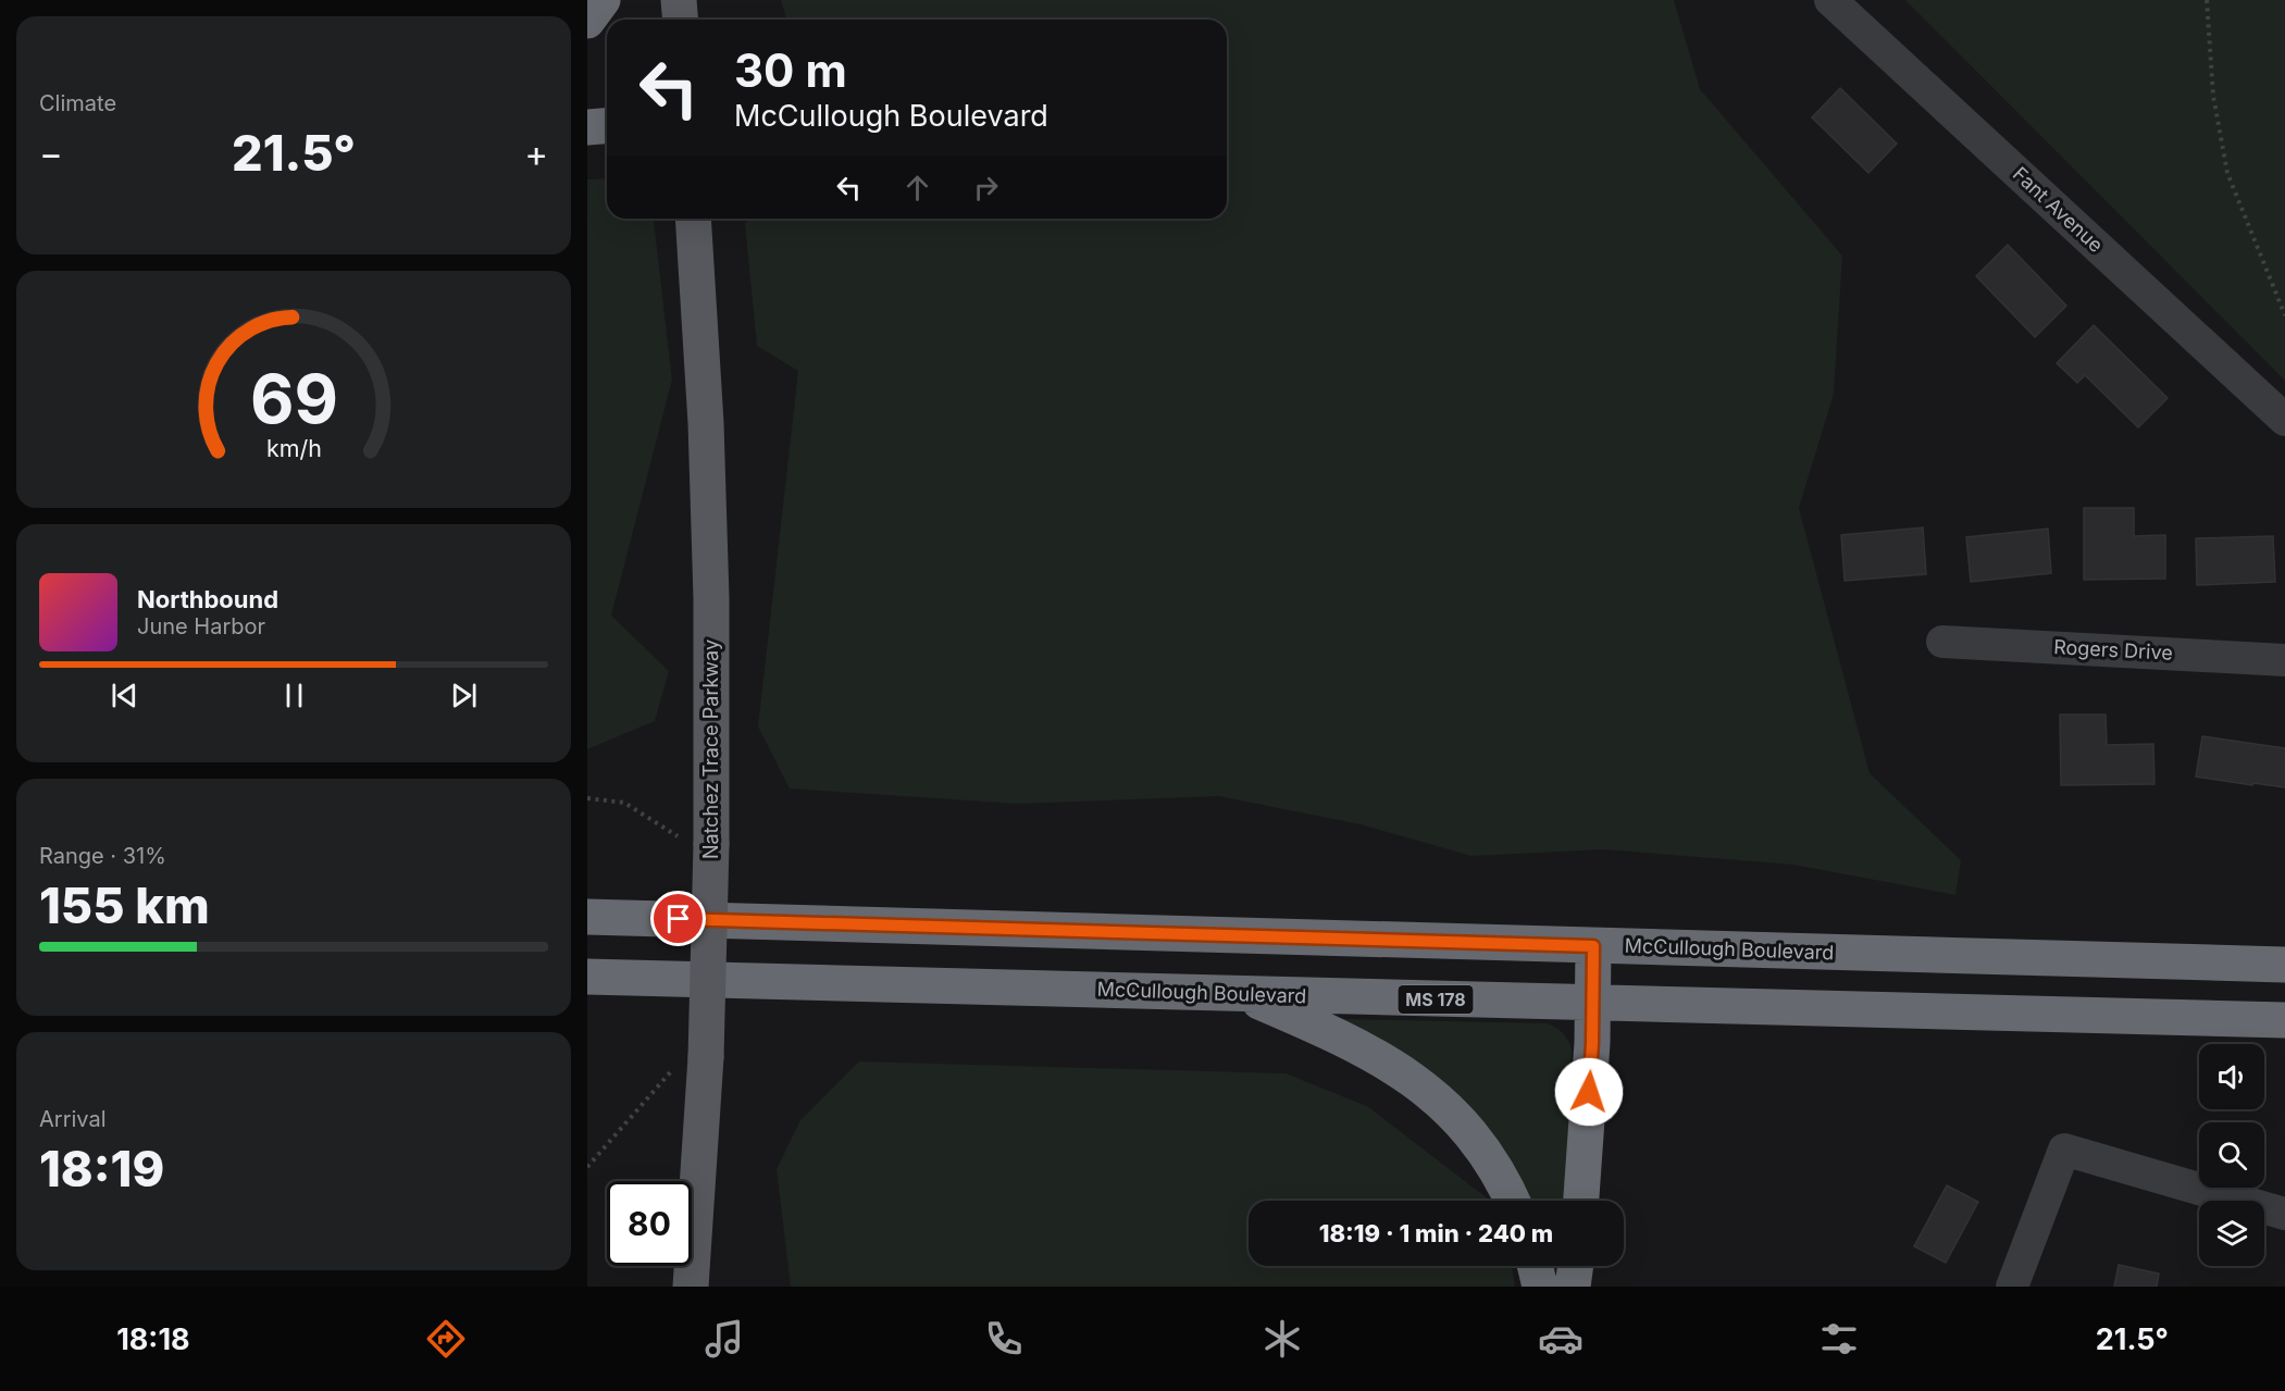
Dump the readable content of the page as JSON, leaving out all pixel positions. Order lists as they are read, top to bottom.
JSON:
{
  "streets": {
    "highway": ["McCullough Boulevard", "MS 178"],
    "main road": ["Natchez Trace Parkway"],
    "street": ["Fant Avenue", "Rogers Drive"]
  },
  "page": {
    "tile": [
      "Climate",
      ["Range · 31%", "155 km"],
      ["Arrival", "18:19"]
    ],
    "turn": ["30 m", "McCullough Boulevard"],
    "heat": ["−", "21.5°", "+"],
    "song": ["Northbound", "June Harbor"],
    "limit": "80",
    "trip": "18:19 · 1 min · 240 m",
    "tabs": ["18:18", "21.5°"],
    "gauge": ["69", "km/h"]
  }
}
